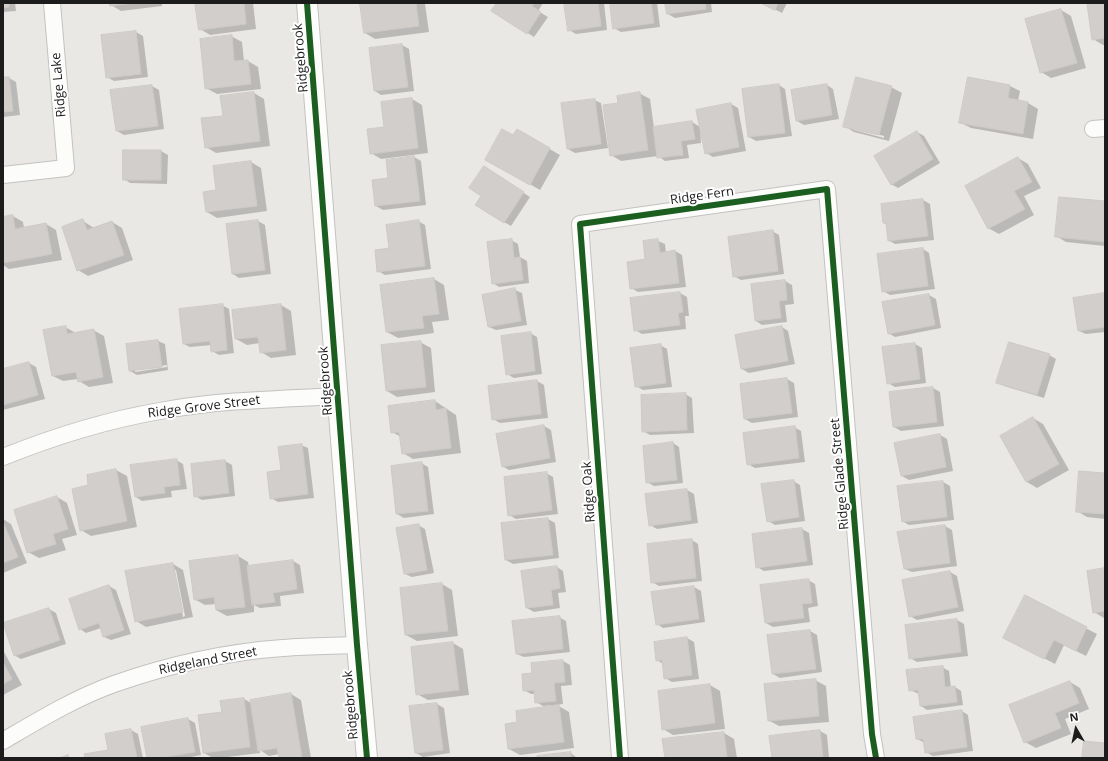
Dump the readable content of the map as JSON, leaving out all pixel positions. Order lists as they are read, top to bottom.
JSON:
{
  "streets": {
    "street": [
      "Ridgebrook",
      "Ridge Lake",
      "Ridge Fern",
      "Ridge Grove Street",
      "Ridge Glade Street",
      "Ridge Oak",
      "Ridgeland Street"
    ]
  },
  "crossings": [
    ["Ridgebrook", "Ridge Grove Street"],
    ["Ridgebrook", "Ridgeland Street"],
    ["Ridge Fern", "Ridge Glade Street"],
    ["Ridge Fern", "Ridge Oak"]
  ],
  "north": "top"
}
